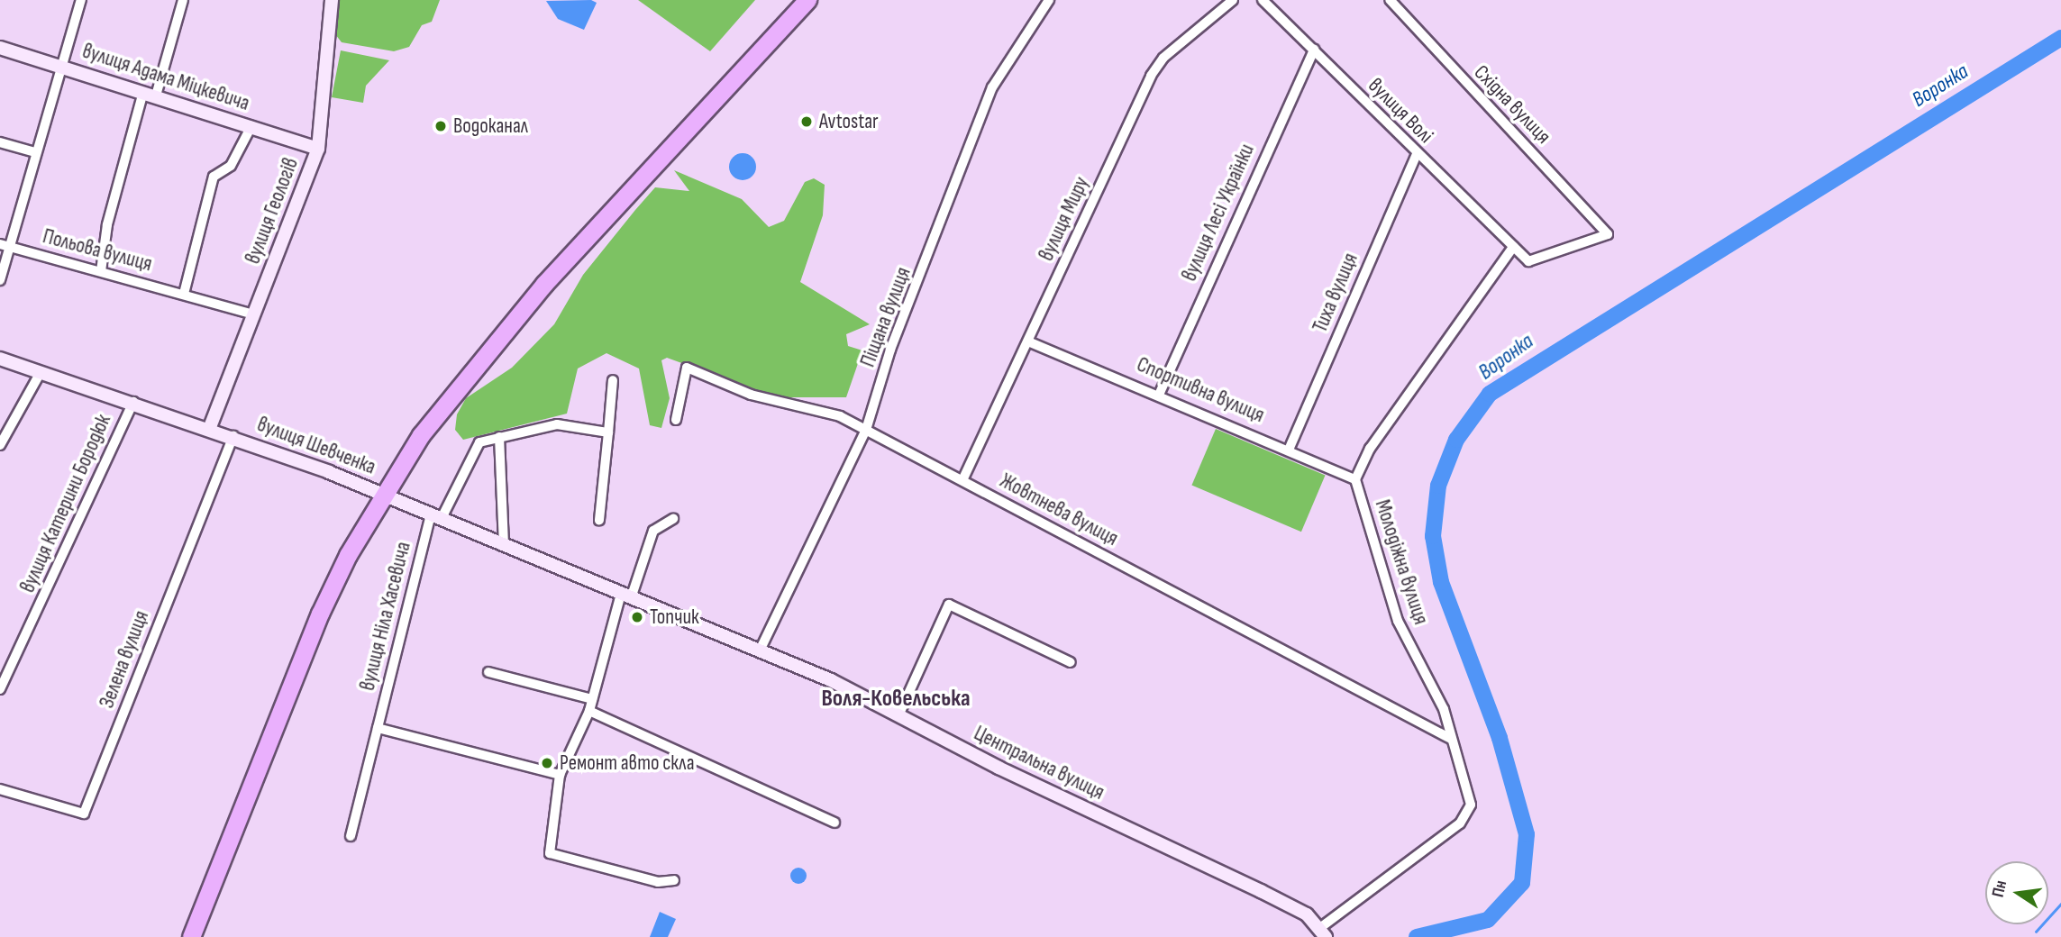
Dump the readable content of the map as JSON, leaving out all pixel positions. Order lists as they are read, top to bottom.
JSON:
{
  "streets": {
    "street": [
      "вулиця Адама Міцкевича",
      "Східна вулиця",
      "вулиця Волі",
      "вулиця Геологів",
      "вулиця Лесі Українки",
      "вулиця Миру",
      "Польова вулиця",
      "Тиха вулиця",
      "Піщана вулиця",
      "Спортивна вулиця",
      "вулиця Шевченка",
      "вулиця Катерини Бородюк",
      "Жовтнева вулиця",
      "Молодіжна вулиця",
      "вулиця Ніла Хасевича",
      "Зелена вулиця",
      "Центральна вулиця"
    ]
  },
  "crossings": [
    ["вулиця Адама Міцкевича", "вулиця Геологів"],
    ["Східна вулиця", "вулиця Волі"],
    ["вулиця Волі", "вулиця Лесі Українки"],
    ["вулиця Волі", "Тиха вулиця"],
    ["вулиця Волі", "Молодіжна вулиця"],
    ["вулиця Геологів", "Польова вулиця"],
    ["вулиця Геологів", "вулиця Шевченка"],
    ["вулиця Лесі Українки", "Спортивна вулиця"],
    ["вулиця Миру", "Спортивна вулиця"],
    ["вулиця Миру", "Жовтнева вулиця"],
    ["Тиха вулиця", "Спортивна вулиця"],
    ["Піщана вулиця", "Жовтнева вулиця"],
    ["Піщана вулиця", "Центральна вулиця"],
    ["Спортивна вулиця", "Молодіжна вулиця"],
    ["вулиця Шевченка", "вулиця Катерини Бородюк"],
    ["вулиця Шевченка", "вулиця Ніла Хасевича"],
    ["вулиця Шевченка", "Зелена вулиця"],
    ["вулиця Шевченка", "Центральна вулиця"],
    ["Жовтнева вулиця", "Молодіжна вулиця"],
    ["Молодіжна вулиця", "Центральна вулиця"]
  ],
  "districts": ["Воля-Ковельська"],
  "water": ["Воронка"],
  "places": [
    "Avtostar",
    "Водоканал",
    "Топчик",
    "Ремонт авто скла"
  ],
  "north": "left"
}
